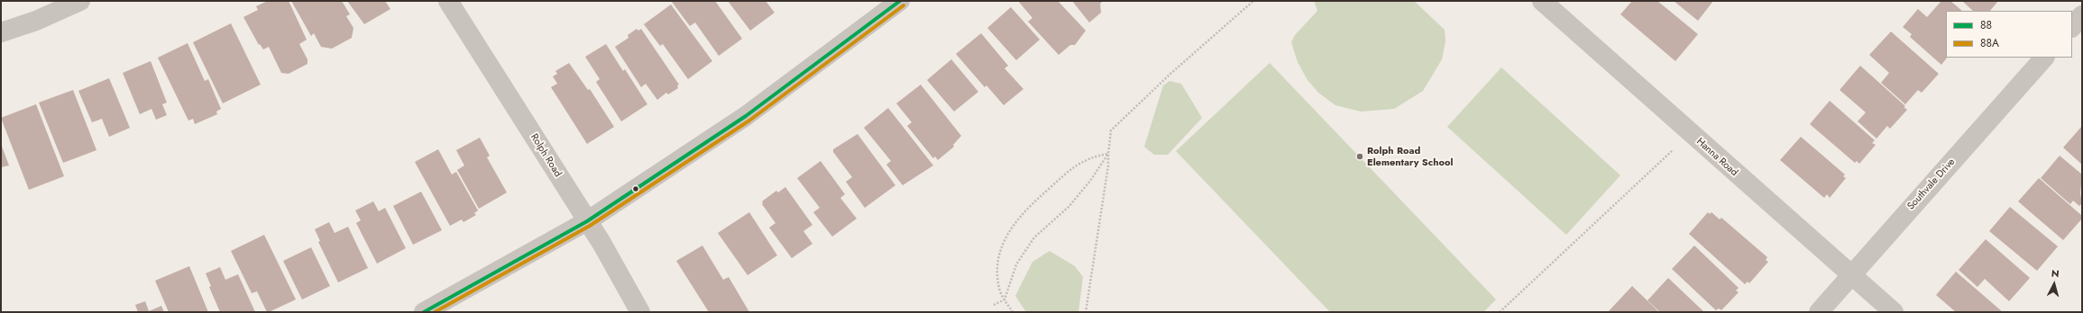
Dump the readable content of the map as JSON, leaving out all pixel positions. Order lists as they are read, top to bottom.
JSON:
{
  "streets": {
    "street": ["Rolph Road", "Hanna Road", "Southvale Drive"]
  },
  "crossings": [
    ["Hanna Road", "Southvale Drive"]
  ],
  "places": ["Rolph Road Elementary School"],
  "lines": ["transit line 88", "transit line 88A"],
  "legend": ["88", "88A"],
  "north": "top"
}
